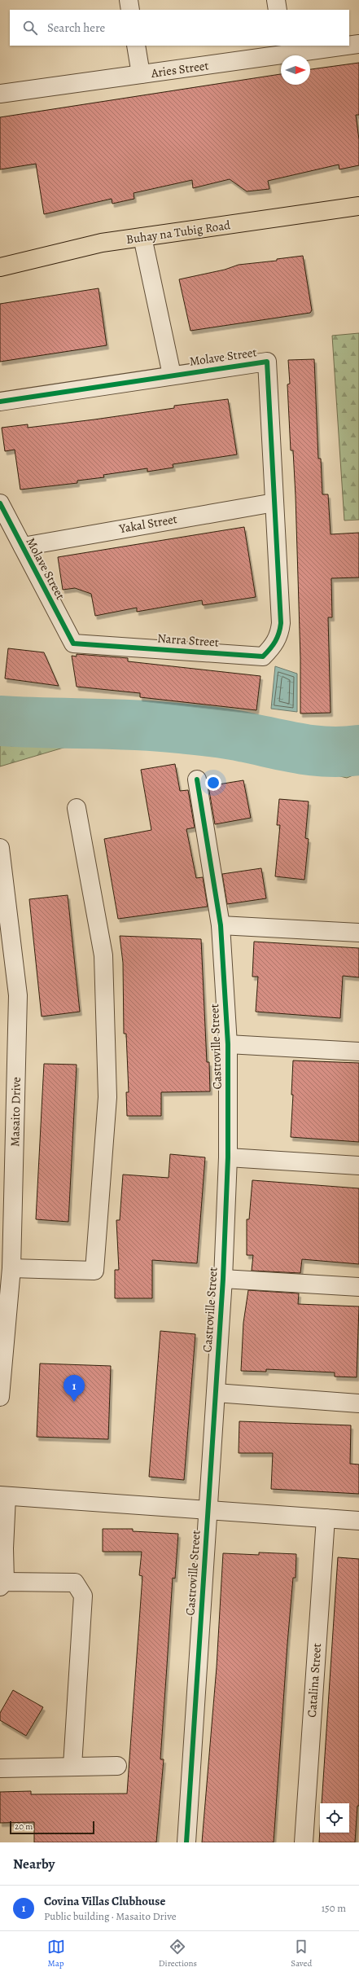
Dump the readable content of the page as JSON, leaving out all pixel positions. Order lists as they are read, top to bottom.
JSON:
{
  "streets": {
    "main road": ["Buhay na Tubig Road"],
    "street": [
      "Aries Street",
      "Molave Street",
      "Yakal Street",
      "Narra Street",
      "Castroville Street",
      "Masaito Drive",
      "Catalina Street"
    ]
  },
  "crossings": [
    ["Molave Street", "Yakal Street"],
    ["Molave Street", "Narra Street"]
  ],
  "scale_bar": "20 m",
  "north": "right",
  "page": {
    "search": "Search here",
    "pins": "1",
    "scale": "20 m",
    "heading": "Nearby",
    "list": [
      {
        "mark": "1",
        "name": "Covina Villas Clubhouse",
        "note": "Public building · Masaito Drive",
        "value": "150 m"
      }
    ],
    "nav": ["Map", "Directions", "Saved"]
  }
}
